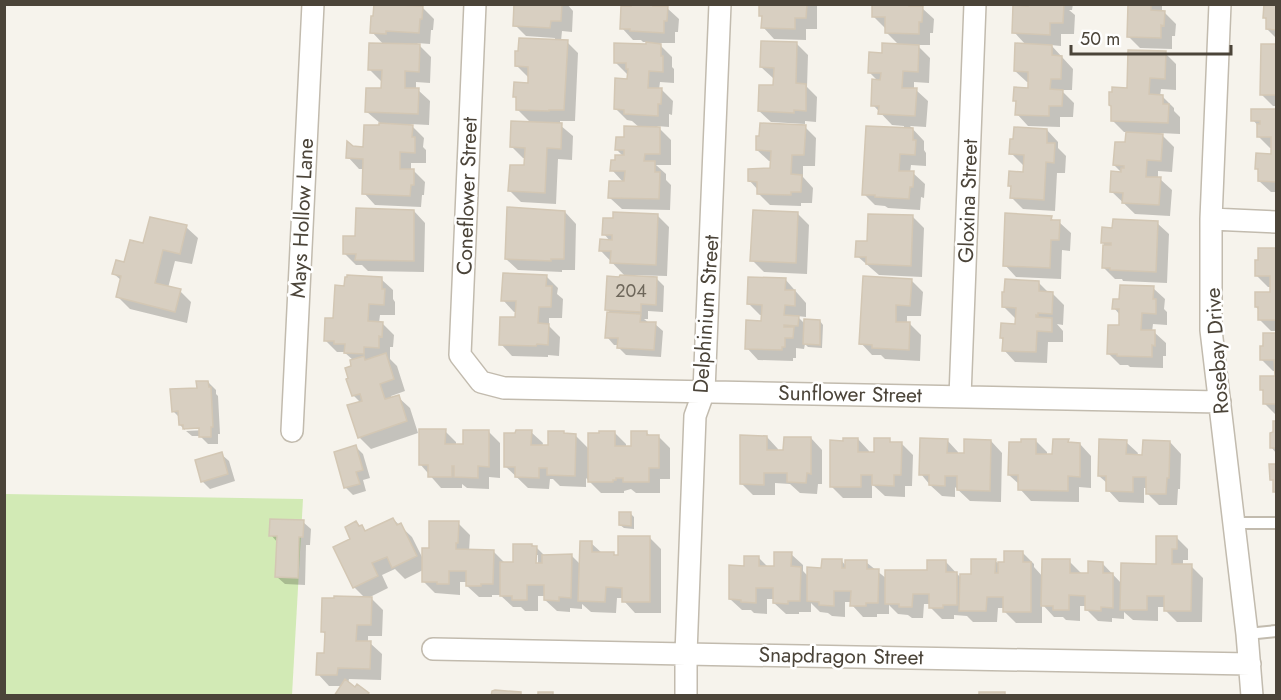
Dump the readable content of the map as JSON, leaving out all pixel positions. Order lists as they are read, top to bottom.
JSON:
{
  "streets": {
    "street": [
      "Coneflower Street",
      "Gloxina Street",
      "Mays Hollow Lane",
      "Delphinium Street",
      "Rosebay Drive",
      "Sunflower Street",
      "Snapdragon Street"
    ]
  },
  "crossings": [
    ["Coneflower Street", "Sunflower Street"],
    ["Gloxina Street", "Sunflower Street"],
    ["Delphinium Street", "Sunflower Street"],
    ["Delphinium Street", "Snapdragon Street"],
    ["Rosebay Drive", "Sunflower Street"],
    ["Rosebay Drive", "Snapdragon Street"]
  ],
  "house_numbers": ["204"],
  "scale_bar": "50 m"
}
